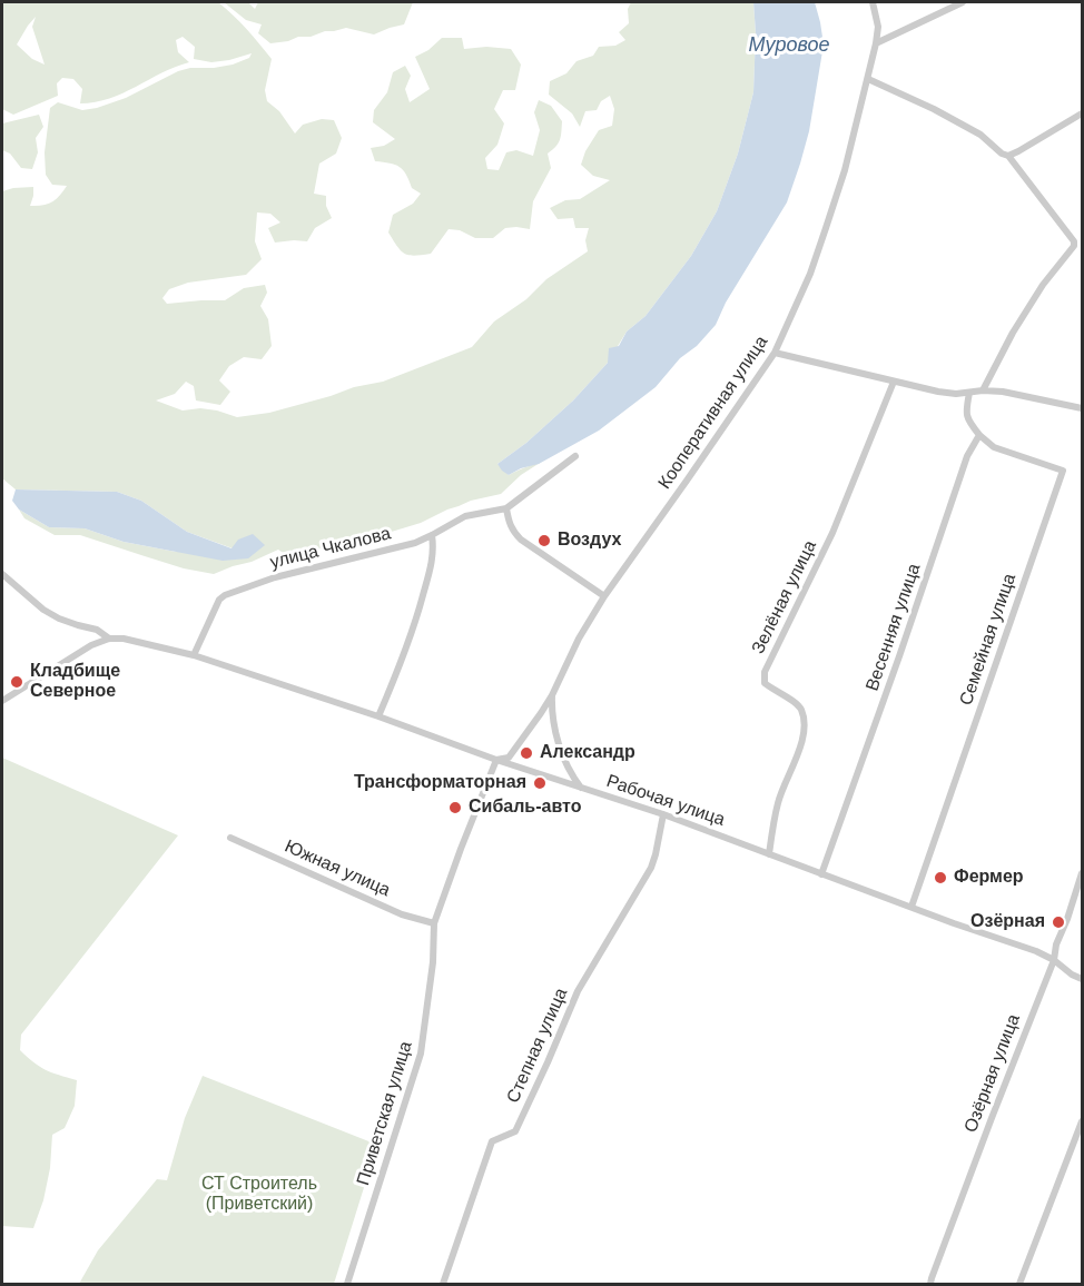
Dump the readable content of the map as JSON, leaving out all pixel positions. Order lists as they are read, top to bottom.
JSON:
{
  "streets": {
    "street": [
      "Кооперативная улица",
      "улица Чкалова",
      "Зелёная улица",
      "Весенняя улица",
      "Семейная улица",
      "Рабочая улица",
      "Южная улица",
      "Степная улица",
      "Озёрная улица",
      "Приветская улица"
    ]
  },
  "crossings": [
    ["Кооперативная улица", "Рабочая улица"],
    ["Кооперативная улица", "Приветская улица"],
    ["улица Чкалова", "Рабочая улица"],
    ["Зелёная улица", "Рабочая улица"],
    ["Весенняя улица", "Семейная улица"],
    ["Весенняя улица", "Рабочая улица"],
    ["Семейная улица", "Рабочая улица"],
    ["Рабочая улица", "Степная улица"],
    ["Рабочая улица", "Озёрная улица"],
    ["Рабочая улица", "Приветская улица"],
    ["Южная улица", "Приветская улица"]
  ],
  "water": ["Муровое"],
  "parks": ["СТ Строитель (Приветский)"],
  "places": [
    "Воздух",
    "Кладбище Северное",
    "Александр",
    "Трансформаторная",
    "Сибаль-авто",
    "Фермер",
    "Озёрная"
  ]
}
